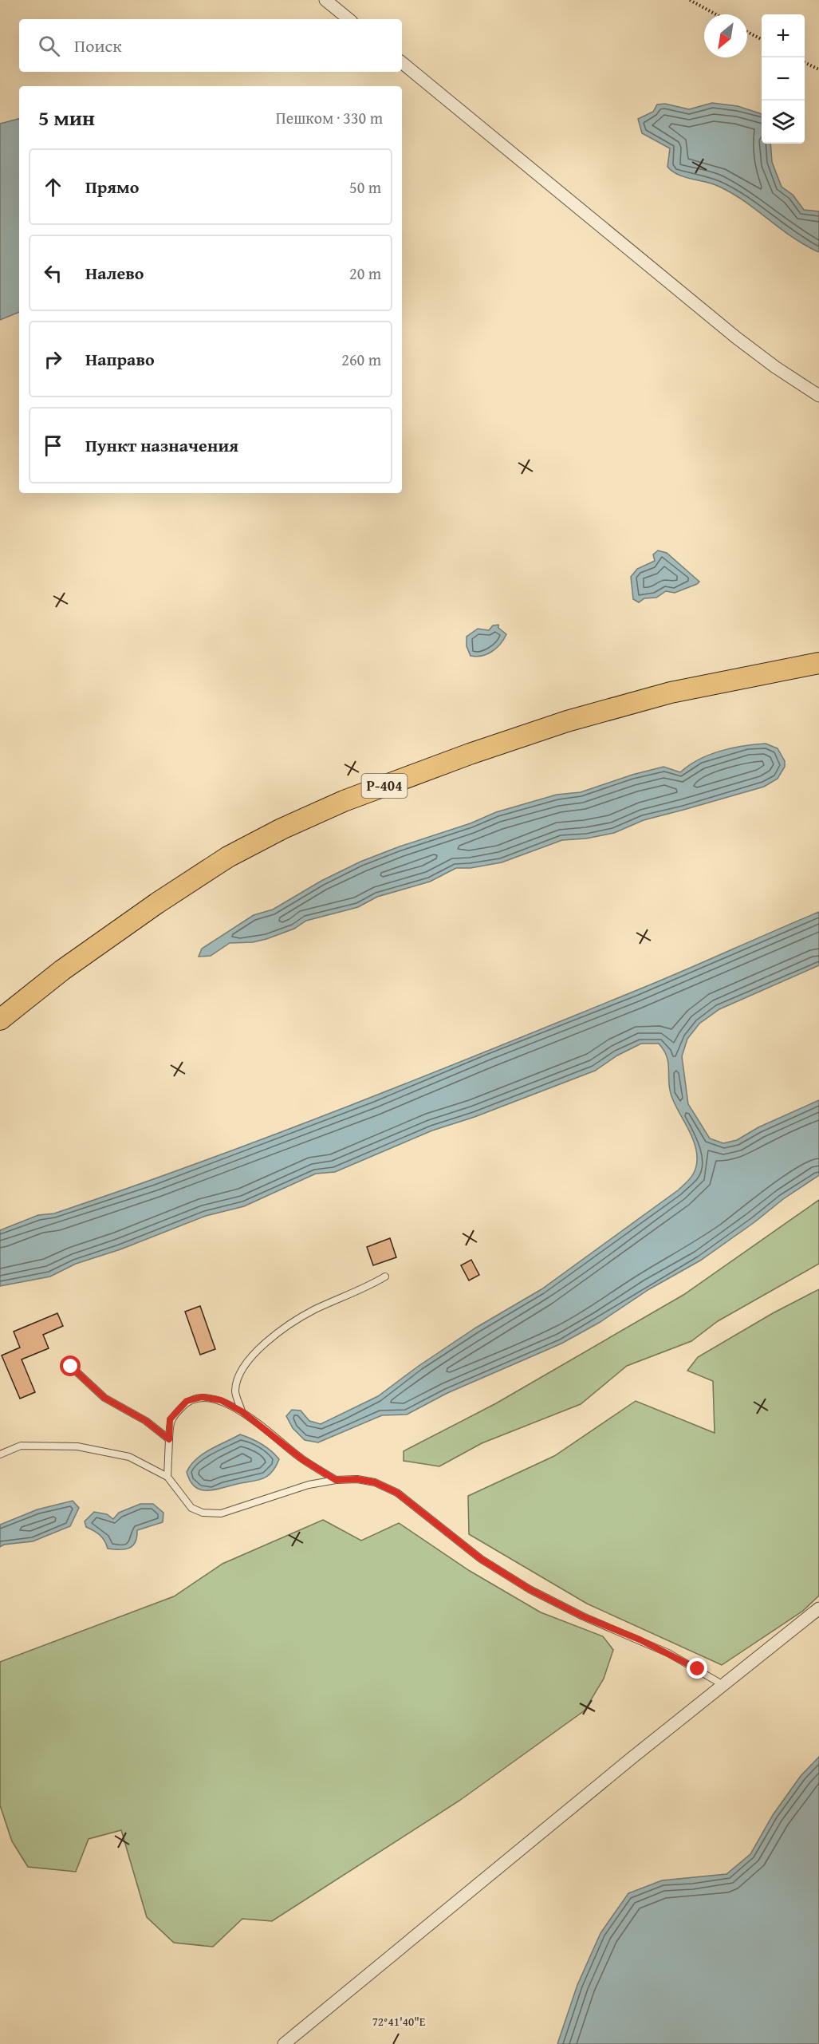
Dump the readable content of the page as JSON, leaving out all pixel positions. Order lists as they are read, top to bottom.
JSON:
{
  "streets": {
    "highway": ["Р-404"]
  },
  "north": "bottom left",
  "page": {
    "map_buttons": ["+", "−"],
    "search": "Поиск",
    "heading": ["5 мин", "Пешком · 330 m"],
    "list": [
      ["Прямо", "50 m"],
      ["Налево", "20 m"],
      ["Направо", "260 m"],
      "Пункт назначения"
    ]
  },
  "coordinates": ["72°41'40\"E"]
}
